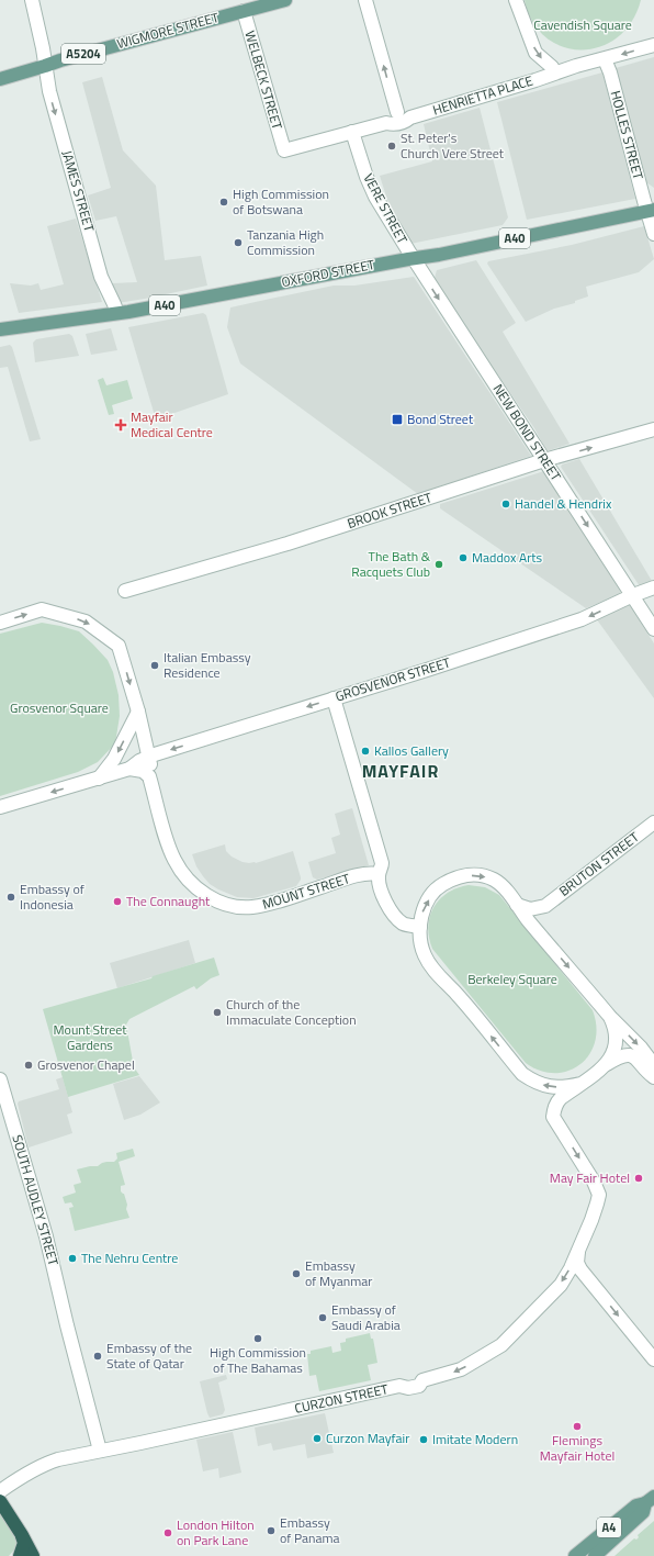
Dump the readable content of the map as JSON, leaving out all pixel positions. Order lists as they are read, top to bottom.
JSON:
{
  "streets": {
    "main road": [
      "WIGMORE STREET",
      "A5204",
      "A40",
      "OXFORD STREET",
      "A4"
    ],
    "street": [
      "WELBECK STREET",
      "HENRIETTA PLACE",
      "HOLLES STREET",
      "JAMES STREET",
      "VERE STREET",
      "NEW BOND STREET",
      "BROOK STREET",
      "GROSVENOR STREET",
      "BRUTON STREET",
      "MOUNT STREET",
      "SOUTH AUDLEY STREET",
      "CURZON STREET"
    ]
  },
  "crossings": [
    ["WIGMORE STREET", "WELBECK STREET"],
    ["WIGMORE STREET", "JAMES STREET"],
    ["WELBECK STREET", "HENRIETTA PLACE"],
    ["HENRIETTA PLACE", "VERE STREET"],
    ["HOLLES STREET", "OXFORD STREET"],
    ["JAMES STREET", "OXFORD STREET"],
    ["VERE STREET", "OXFORD STREET"],
    ["VERE STREET", "NEW BOND STREET"],
    ["OXFORD STREET", "NEW BOND STREET"],
    ["NEW BOND STREET", "BROOK STREET"],
    ["NEW BOND STREET", "GROSVENOR STREET"],
    ["GROSVENOR STREET", "MOUNT STREET"],
    ["SOUTH AUDLEY STREET", "CURZON STREET"]
  ],
  "one_way": [
    "JAMES STREET",
    "NEW BOND STREET",
    "GROSVENOR STREET",
    "CURZON STREET"
  ],
  "districts": ["MAYFAIR"],
  "parks": [
    "Cavendish Square",
    "Grosvenor Square",
    "Berkeley Square",
    "Mount Street Gardens"
  ],
  "places": {
    "other": [
      "St. Peter's Church Vere Street",
      "High Commission of Botswana",
      "Tanzania High Commission",
      "Handel & Hendrix",
      "Maddox Arts",
      "The Bath & Racquets Club",
      "Italian Embassy Residence",
      "Kallos Gallery",
      "Embassy of Indonesia",
      "The Connaught",
      "Church of the Immaculate Conception",
      "Grosvenor Chapel",
      "May Fair Hotel",
      "The Nehru Centre",
      "Embassy of Myanmar",
      "Embassy of Saudi Arabia",
      "High Commission of The Bahamas",
      "Embassy of the State of Qatar",
      "Flemings Mayfair Hotel",
      "Curzon Mayfair",
      "Imitate Modern",
      "Embassy of Panama",
      "London Hilton on Park Lane"
    ],
    "transit": ["Bond Street"],
    "health": ["Mayfair Medical Centre"]
  }
}
